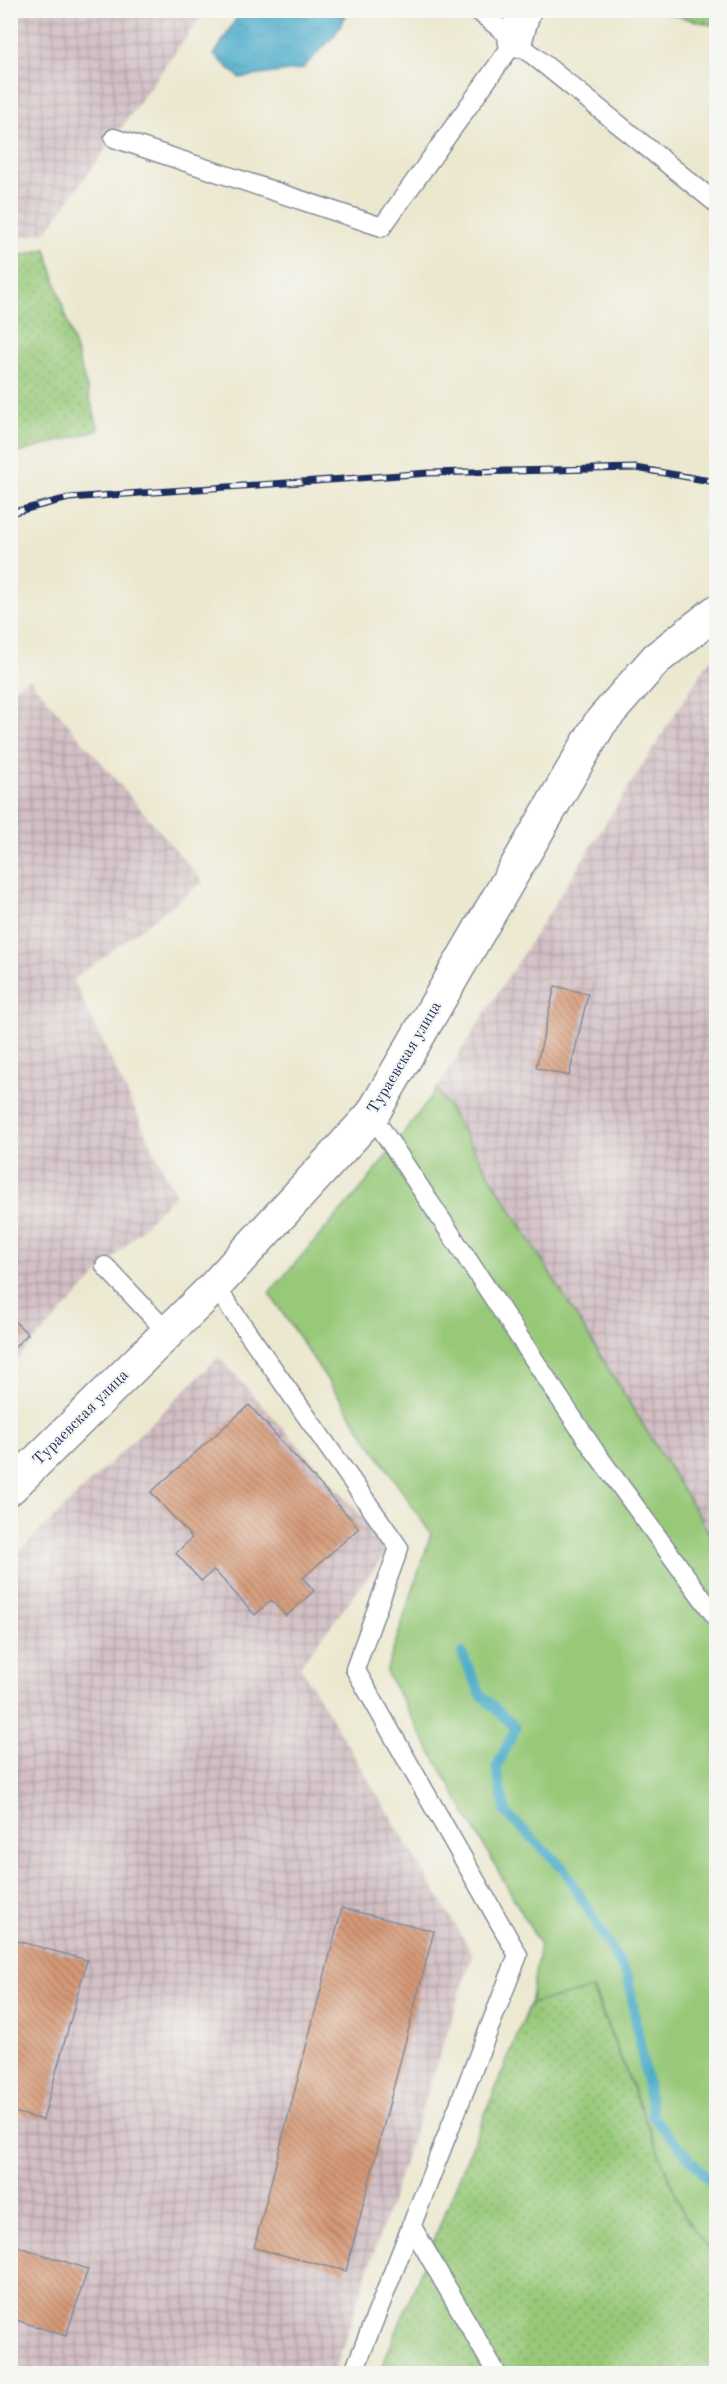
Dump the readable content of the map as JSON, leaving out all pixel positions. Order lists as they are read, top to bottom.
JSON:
{
  "streets": {
    "main road": ["Тураевская улица"]
  }
}
